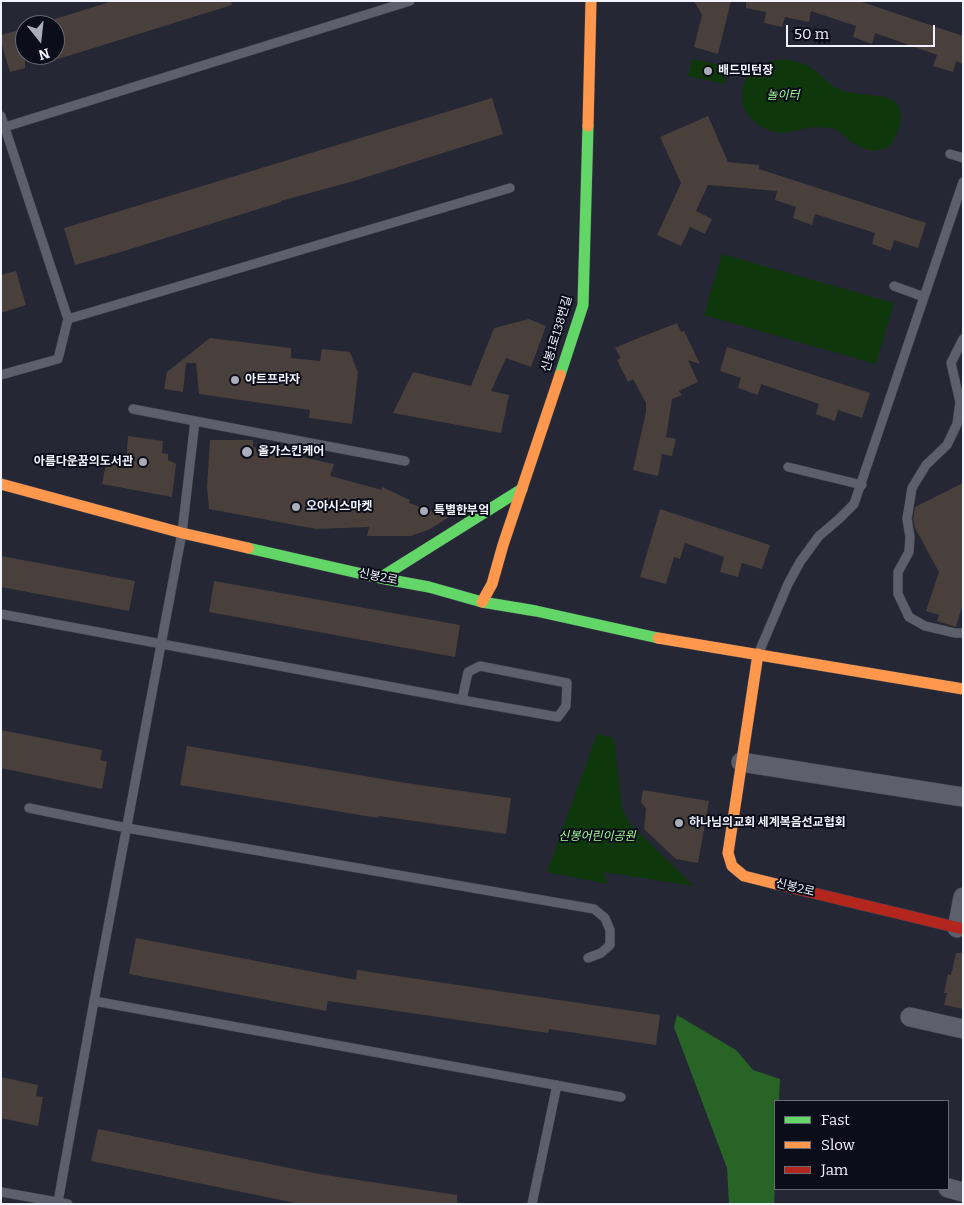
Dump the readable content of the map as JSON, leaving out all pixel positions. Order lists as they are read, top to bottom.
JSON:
{
  "streets": {
    "street": ["신봉1로138번길", "신봉2로"]
  },
  "crossings": [
    ["신봉1로138번길", "신봉2로"]
  ],
  "parks": ["놀이터", "신봉어린이공원"],
  "places": [
    "배드민턴장",
    "아트프라자",
    "올가스킨케어",
    "아름다운꿈의도서관",
    "오아시스마켓",
    "특별한부엌",
    "하나님의교회 세계복음선교협회"
  ],
  "legend": ["Fast", "Slow", "Jam"],
  "scale_bar": "50 m",
  "north": "bottom"
}
